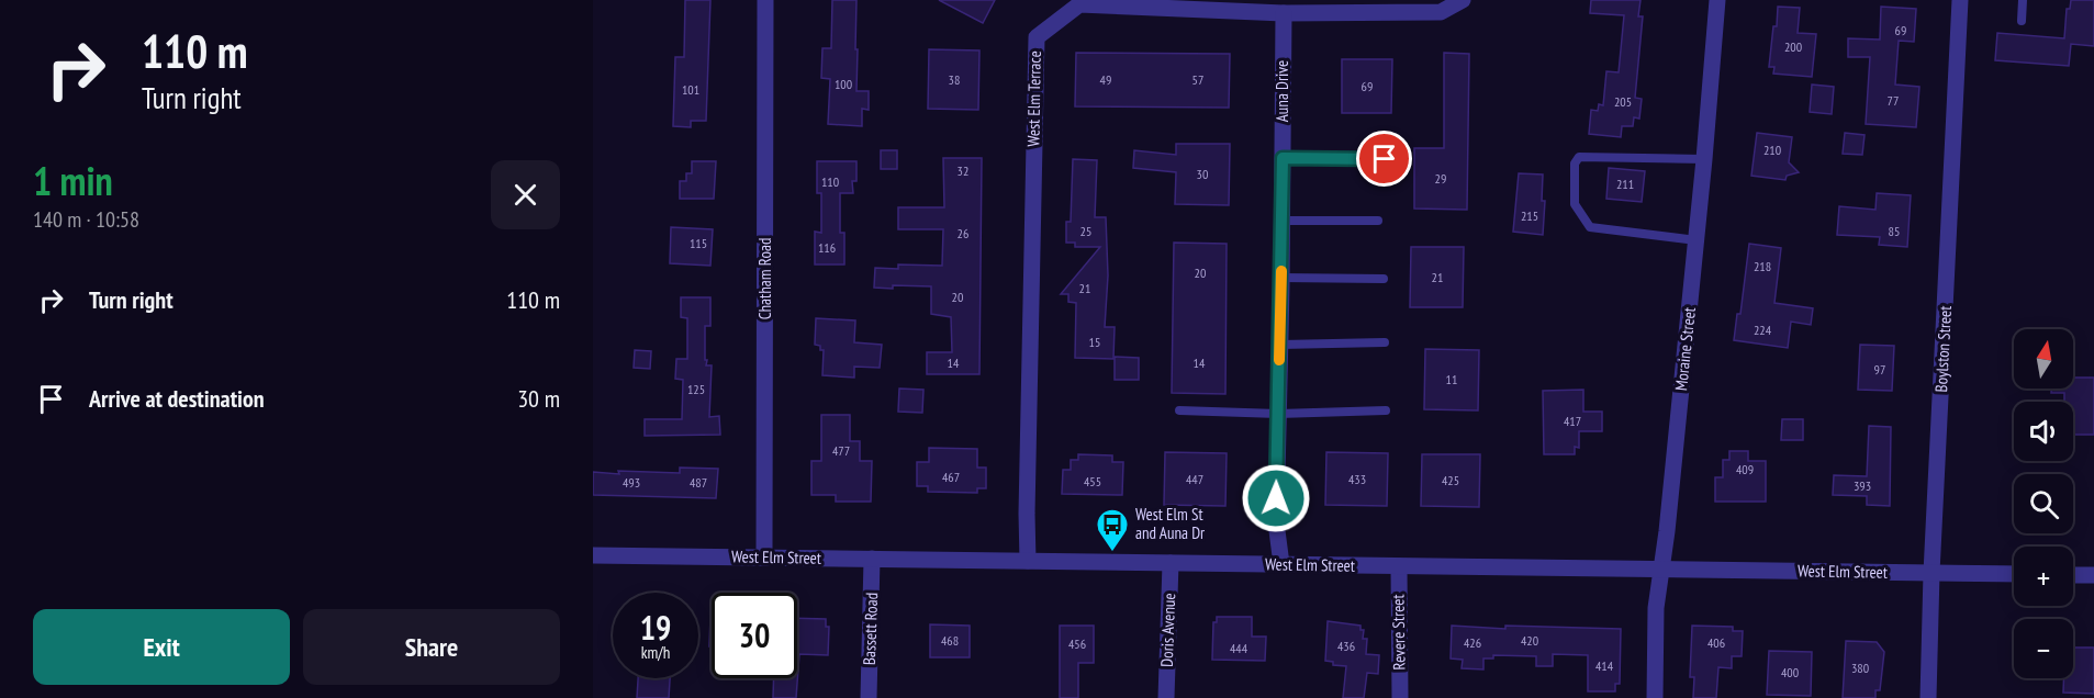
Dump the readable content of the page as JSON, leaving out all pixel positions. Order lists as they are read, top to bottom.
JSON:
{
  "streets": {
    "street": [
      "Auna Drive",
      "West Elm Terrace",
      "Chatham Road",
      "Moraine Street",
      "Boylston Street",
      "West Elm Street",
      "Bassett Road",
      "Doris Avenue",
      "Revere Street"
    ]
  },
  "crossings": [
    ["Auna Drive", "West Elm Terrace"],
    ["Auna Drive", "West Elm Street"],
    ["West Elm Terrace", "West Elm Street"],
    ["Chatham Road", "West Elm Street"],
    ["Moraine Street", "West Elm Street"],
    ["Boylston Street", "West Elm Street"],
    ["West Elm Street", "Bassett Road"],
    ["West Elm Street", "Doris Avenue"],
    ["West Elm Street", "Revere Street"]
  ],
  "places": {
    "bus stop": ["West Elm St and Auna Dr"]
  },
  "house_numbers": [
    "69",
    "200",
    "38",
    "49",
    "57",
    "100",
    "69",
    "101",
    "77",
    "205",
    "210",
    "32",
    "30",
    "29",
    "110",
    "211",
    "215",
    "25",
    "85",
    "26",
    "115",
    "116",
    "218",
    "20",
    "21",
    "21",
    "20",
    "224",
    "15",
    "14",
    "14",
    "97",
    "11",
    "125",
    "417",
    "477",
    "409",
    "467",
    "447",
    "433",
    "425",
    "455",
    "493",
    "487",
    "393",
    "468",
    "420",
    "426",
    "406",
    "456",
    "436",
    "444",
    "414",
    "380",
    "400"
  ],
  "north": "top",
  "page": {
    "turn": ["110 m", "Turn right"],
    "heading": ["1 min", "140 m · 10:58"],
    "list": [
      {
        "name": "Turn right",
        "value": "110 m"
      },
      {
        "name": "Arrive at destination",
        "value": "30 m"
      }
    ],
    "map_buttons": ["+", "−"],
    "speed": "19 km/h",
    "limit": "30",
    "buttons": ["Exit", "Share"]
  }
}
